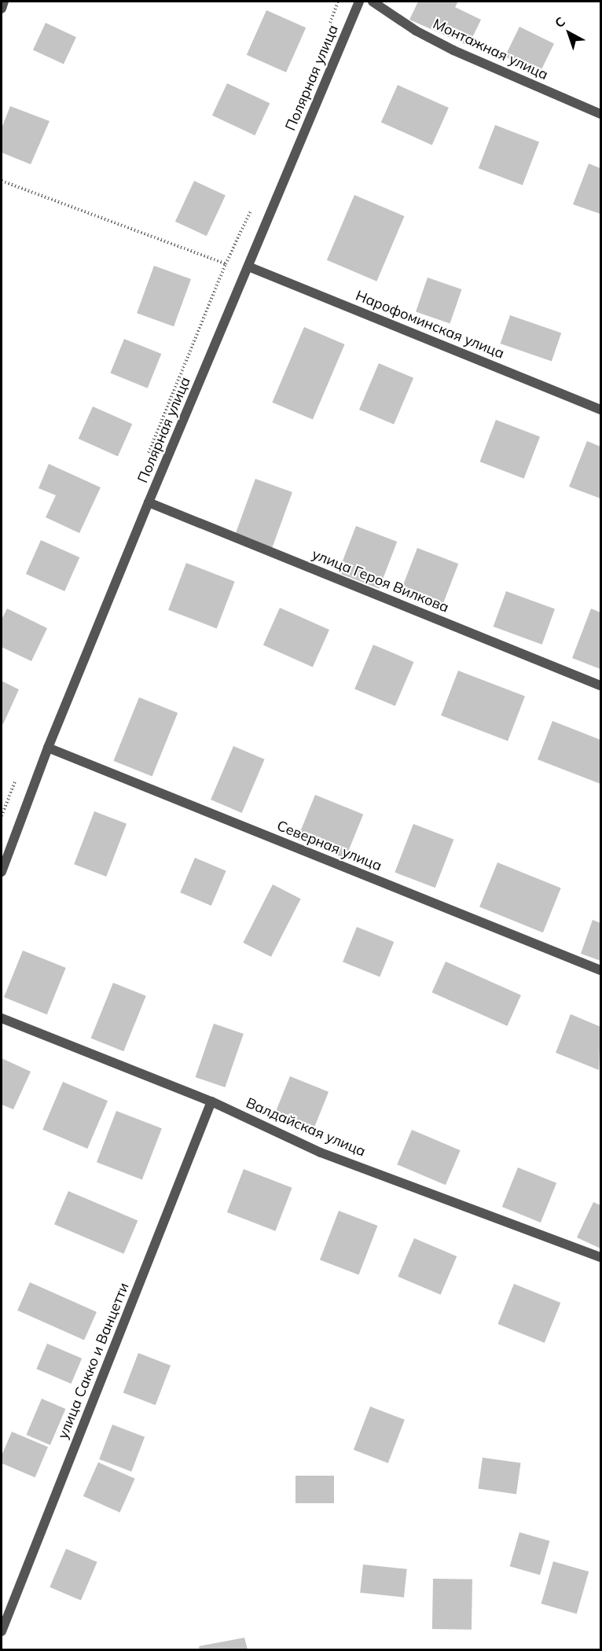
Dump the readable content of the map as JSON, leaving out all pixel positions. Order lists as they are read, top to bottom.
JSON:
{
  "streets": {
    "street": [
      "Монтажная улица",
      "Полярная улица",
      "Нарофоминская улица",
      "улица Героя Вилкова",
      "Северная улица",
      "Валдайская улица",
      "улица Сакко и Ванцетти"
    ]
  },
  "crossings": [
    ["Полярная улица", "Нарофоминская улица"],
    ["Полярная улица", "улица Героя Вилкова"],
    ["Полярная улица", "Северная улица"],
    ["Валдайская улица", "улица Сакко и Ванцетти"]
  ],
  "north": "top left"
}
